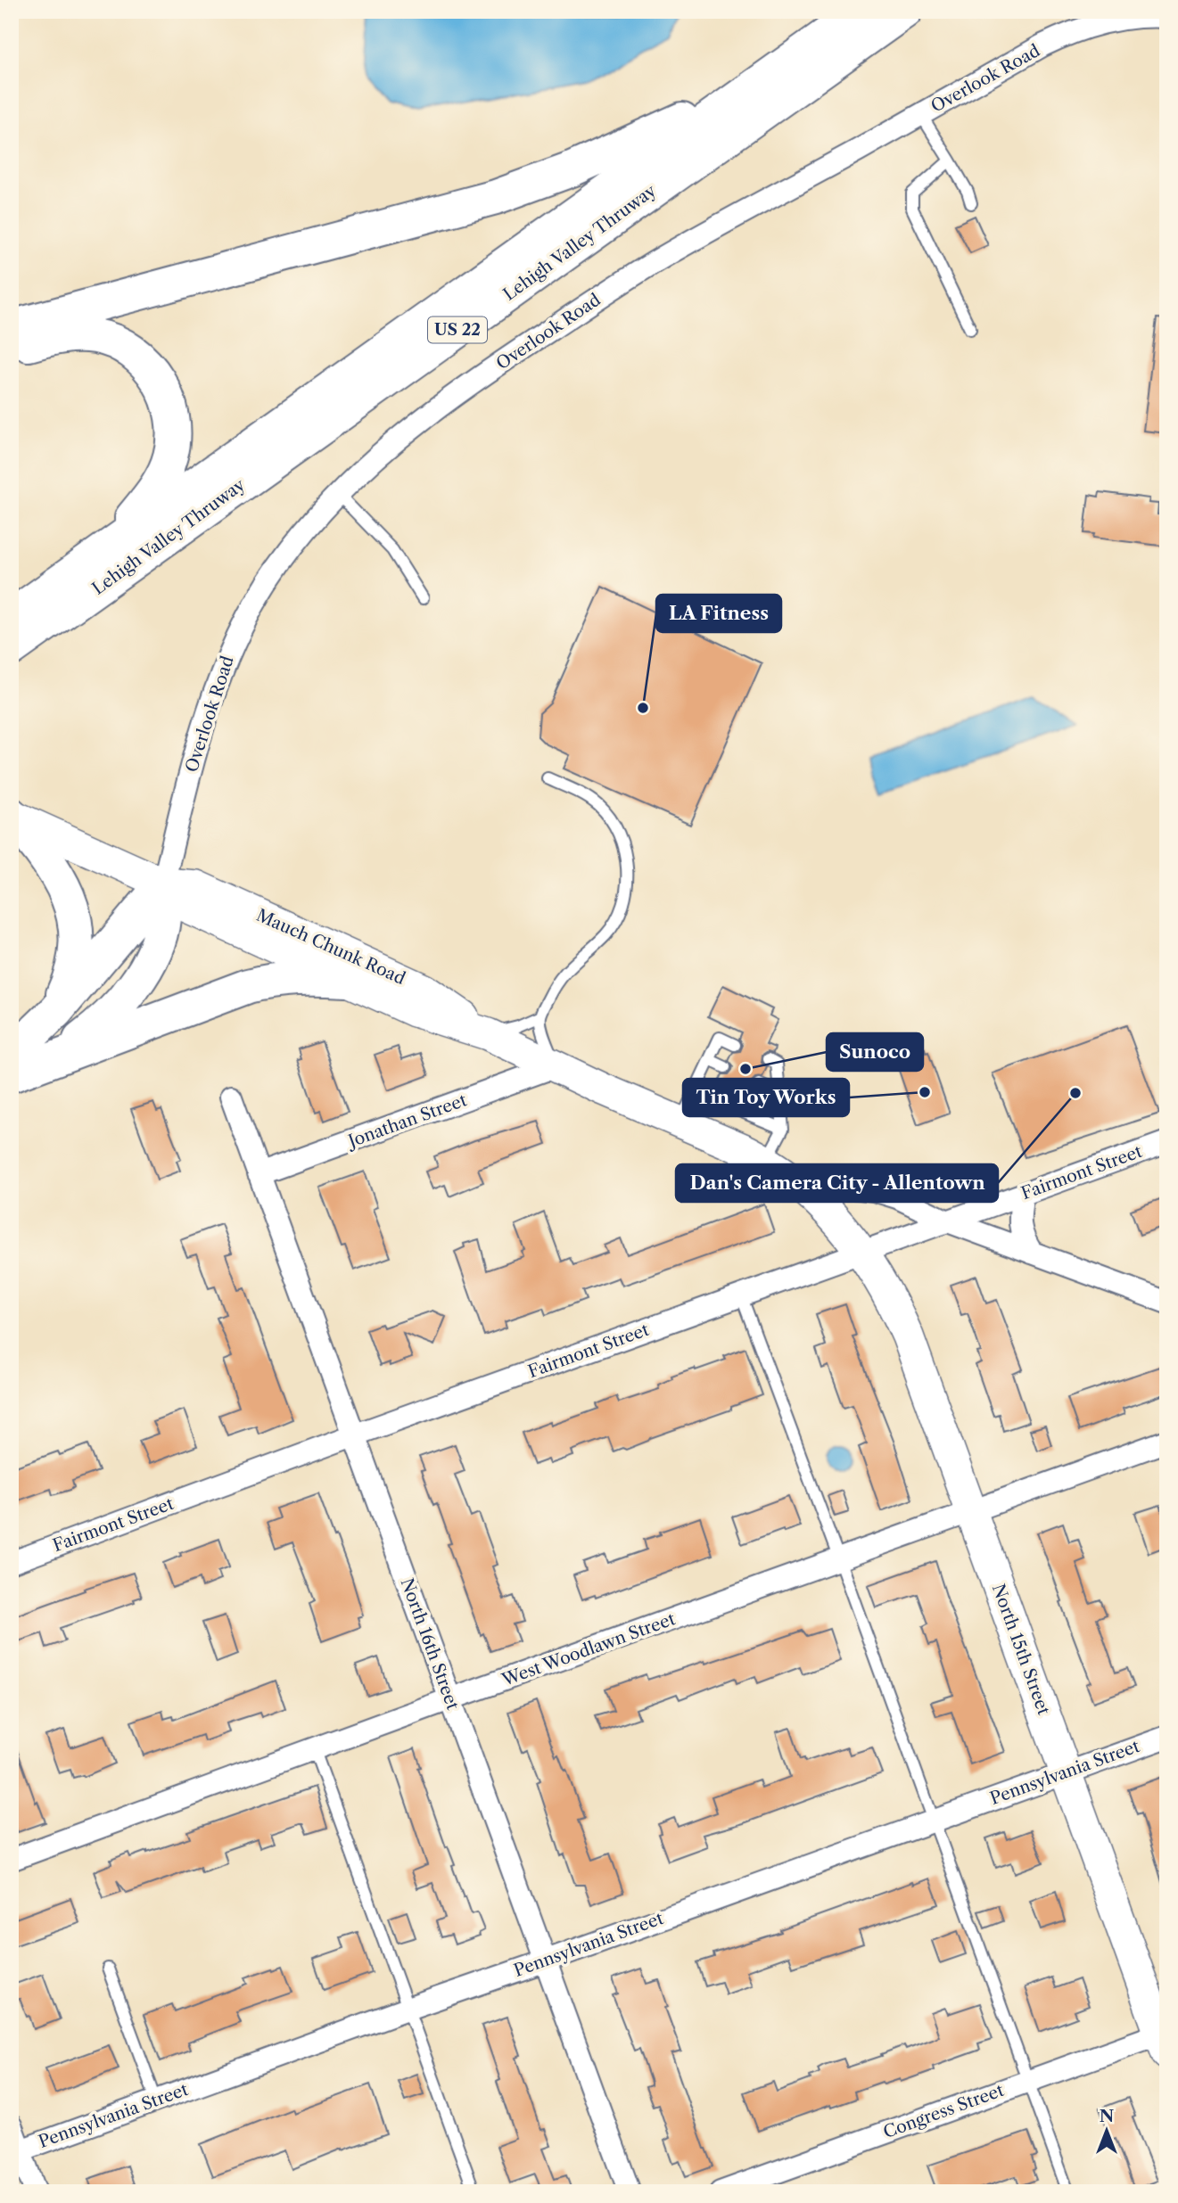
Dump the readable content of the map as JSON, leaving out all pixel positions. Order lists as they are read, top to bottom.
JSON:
{
  "streets": {
    "highway": ["Lehigh Valley Thruway", "US 22"],
    "main road": ["Mauch Chunk Road", "North 15th Street"],
    "street": [
      "Overlook Road",
      "Jonathan Street",
      "Fairmont Street",
      "North 16th Street",
      "West Woodlawn Street",
      "Pennsylvania Street",
      "Congress Street"
    ]
  },
  "crossings": [
    ["Overlook Road", "Mauch Chunk Road"],
    ["Mauch Chunk Road", "Jonathan Street"],
    ["Mauch Chunk Road", "Fairmont Street"],
    ["Mauch Chunk Road", "North 15th Street"],
    ["Jonathan Street", "North 16th Street"],
    ["Fairmont Street", "North 16th Street"],
    ["Fairmont Street", "North 15th Street"],
    ["North 16th Street", "West Woodlawn Street"],
    ["North 16th Street", "Pennsylvania Street"],
    ["West Woodlawn Street", "North 15th Street"],
    ["North 15th Street", "Pennsylvania Street"],
    ["North 15th Street", "Congress Street"]
  ],
  "places": [
    "LA Fitness",
    "Sunoco",
    "Tin Toy Works",
    "Dan's Camera City - Allentown"
  ],
  "north": "top"
}
